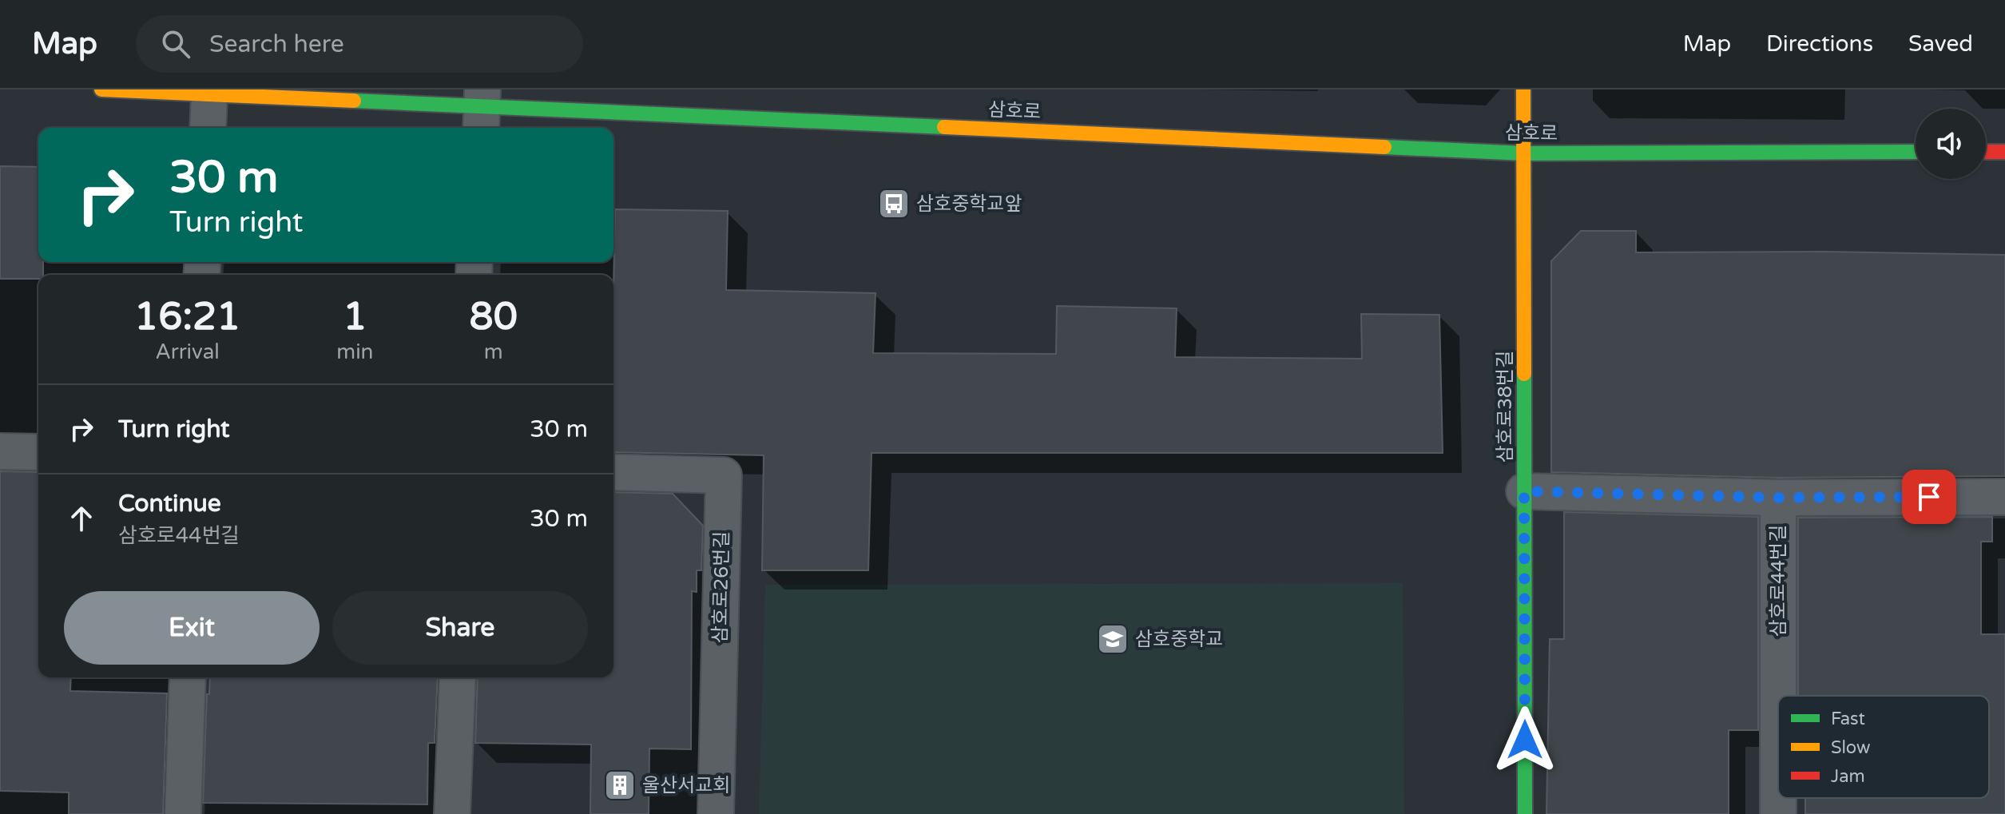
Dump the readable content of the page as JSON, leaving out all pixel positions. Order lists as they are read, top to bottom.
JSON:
{
  "streets": {
    "main road": ["삼호로", "삼호로38번길"],
    "street": ["삼호로44번길", "삼호로26번길"]
  },
  "crossings": [
    ["삼호로", "삼호로38번길"]
  ],
  "places": {
    "bus stop": ["삼호중학교앞"],
    "school or university": ["삼호중학교"],
    "building": ["울산서교회"]
  },
  "legend": ["Fast", "Slow", "Jam"],
  "page": {
    "header": "Map",
    "search": "Search here",
    "nav": ["Map", "Directions", "Saved"],
    "turn": ["30 m", "Turn right"],
    "eta": [
      "16:21",
      "Arrival",
      "1",
      "min",
      "80",
      "m"
    ],
    "list": [
      {
        "name": "Turn right",
        "value": "30 m"
      },
      {
        "name": "Continue",
        "note": "삼호로44번길",
        "value": "30 m"
      }
    ],
    "buttons": ["Exit", "Share"]
  }
}
